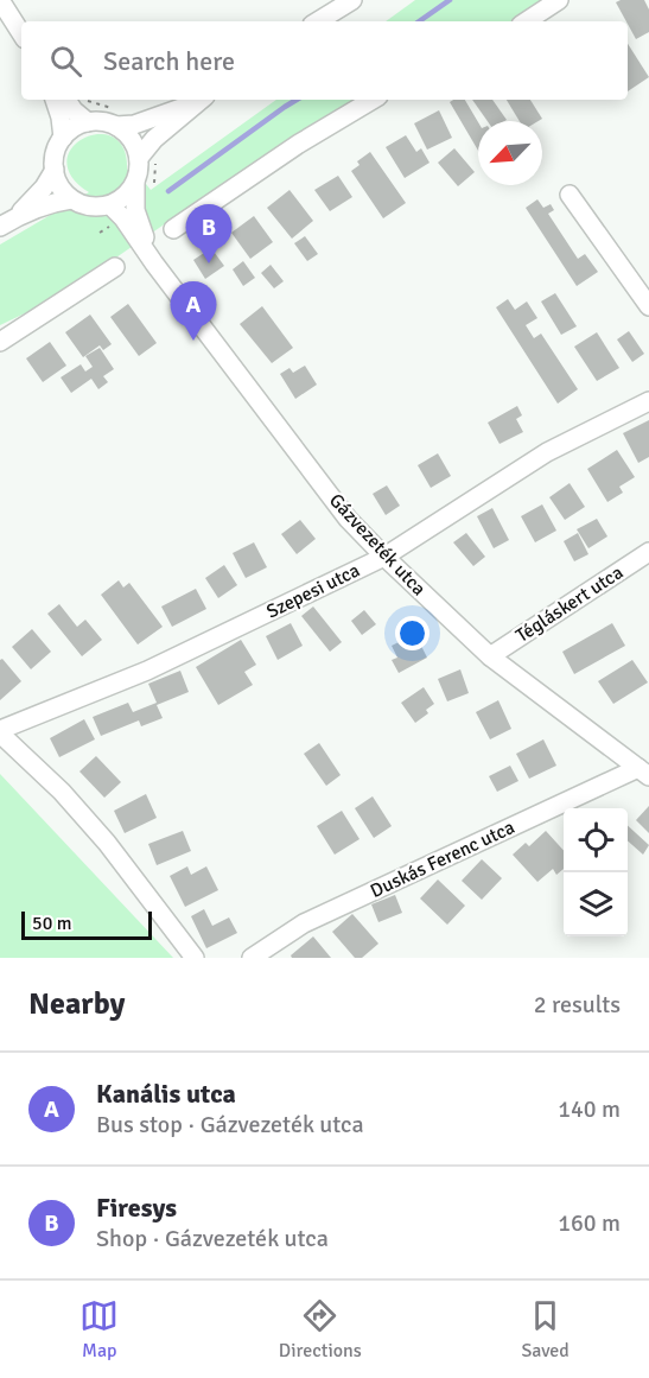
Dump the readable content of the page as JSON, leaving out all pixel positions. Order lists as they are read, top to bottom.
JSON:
{
  "streets": {
    "street": [
      "Gázvezeték utca",
      "Szepesi utca",
      "Tégláskert utca",
      "Duskás Ferenc utca"
    ]
  },
  "crossings": [
    ["Gázvezeték utca", "Szepesi utca"],
    ["Gázvezeték utca", "Tégláskert utca"],
    ["Gázvezeték utca", "Duskás Ferenc utca"]
  ],
  "scale_bar": "50 m",
  "north": "bottom left",
  "page": {
    "search": "Search here",
    "pins": ["B", "A"],
    "scale": "50 m",
    "heading": ["Nearby", "2 results"],
    "list": [
      {
        "mark": "A",
        "name": "Kanális utca",
        "note": "Bus stop · Gázvezeték utca",
        "value": "140 m"
      },
      {
        "mark": "B",
        "name": "Firesys",
        "note": "Shop · Gázvezeték utca",
        "value": "160 m"
      }
    ],
    "nav": ["Map", "Directions", "Saved"]
  }
}
